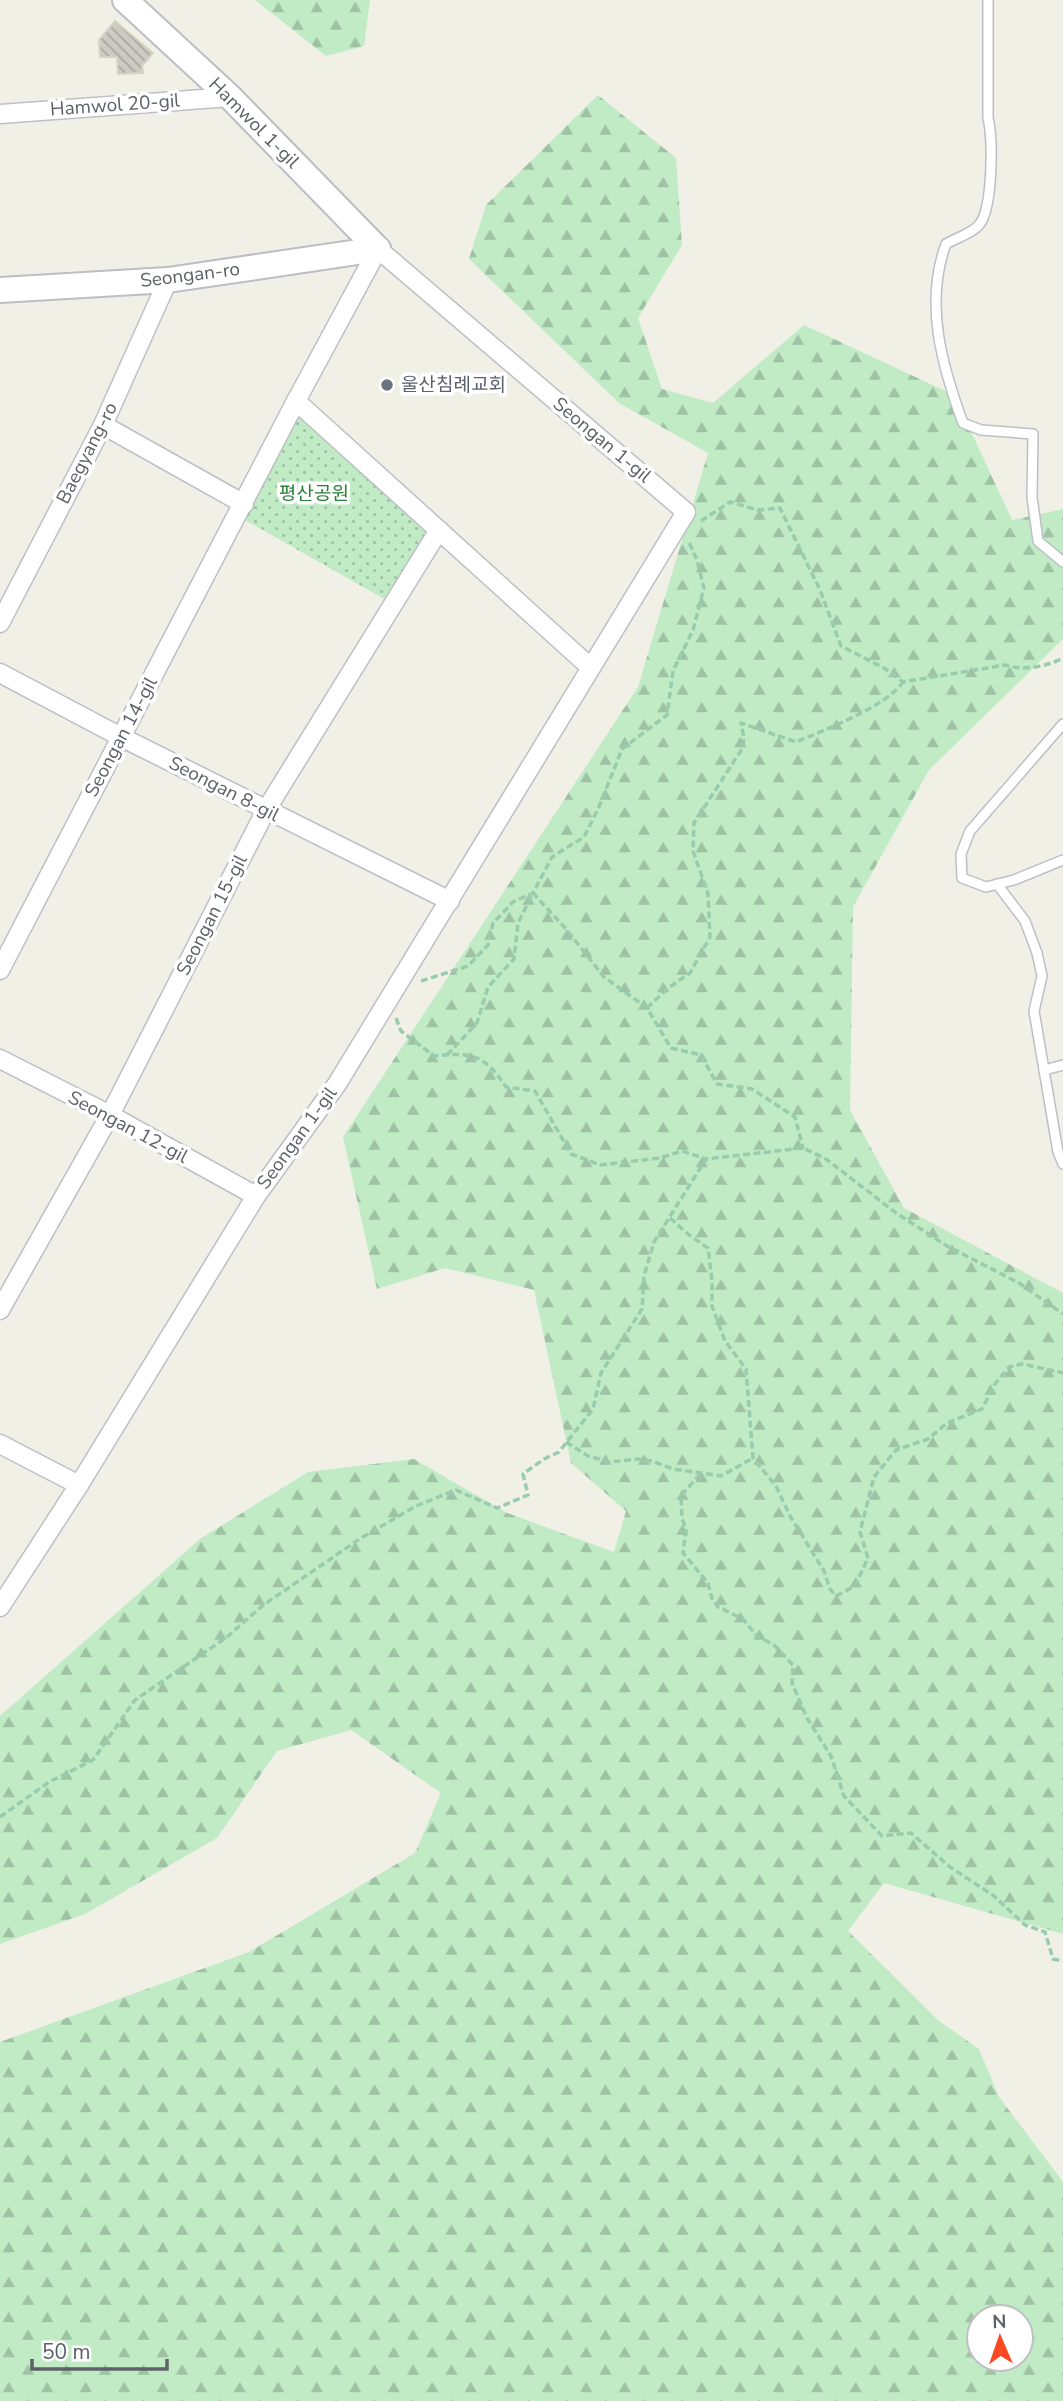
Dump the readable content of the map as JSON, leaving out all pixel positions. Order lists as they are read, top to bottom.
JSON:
{
  "streets": {
    "street": [
      "Hamwol 20-gil",
      "Hamwol 1-gil",
      "Seongan-ro",
      "Seongan 1-gil",
      "Baegyang-ro",
      "Seongan 14-gil",
      "Seongan 8-gil",
      "Seongan 15-gil",
      "Seongan 12-gil"
    ]
  },
  "crossings": [
    ["Hamwol 20-gil", "Hamwol 1-gil"],
    ["Hamwol 1-gil", "Seongan-ro"],
    ["Hamwol 1-gil", "Seongan 1-gil"],
    ["Hamwol 1-gil", "Seongan 14-gil"],
    ["Seongan-ro", "Seongan 1-gil"],
    ["Seongan-ro", "Baegyang-ro"],
    ["Seongan-ro", "Seongan 14-gil"],
    ["Seongan 1-gil", "Seongan 14-gil"],
    ["Seongan 1-gil", "Seongan 8-gil"],
    ["Seongan 1-gil", "Seongan 12-gil"],
    ["Seongan 14-gil", "Seongan 8-gil"],
    ["Seongan 8-gil", "Seongan 15-gil"],
    ["Seongan 15-gil", "Seongan 12-gil"]
  ],
  "parks": ["평산공원"],
  "places": ["울산침례교회"],
  "scale_bar": "50 m",
  "north": "top"
}
